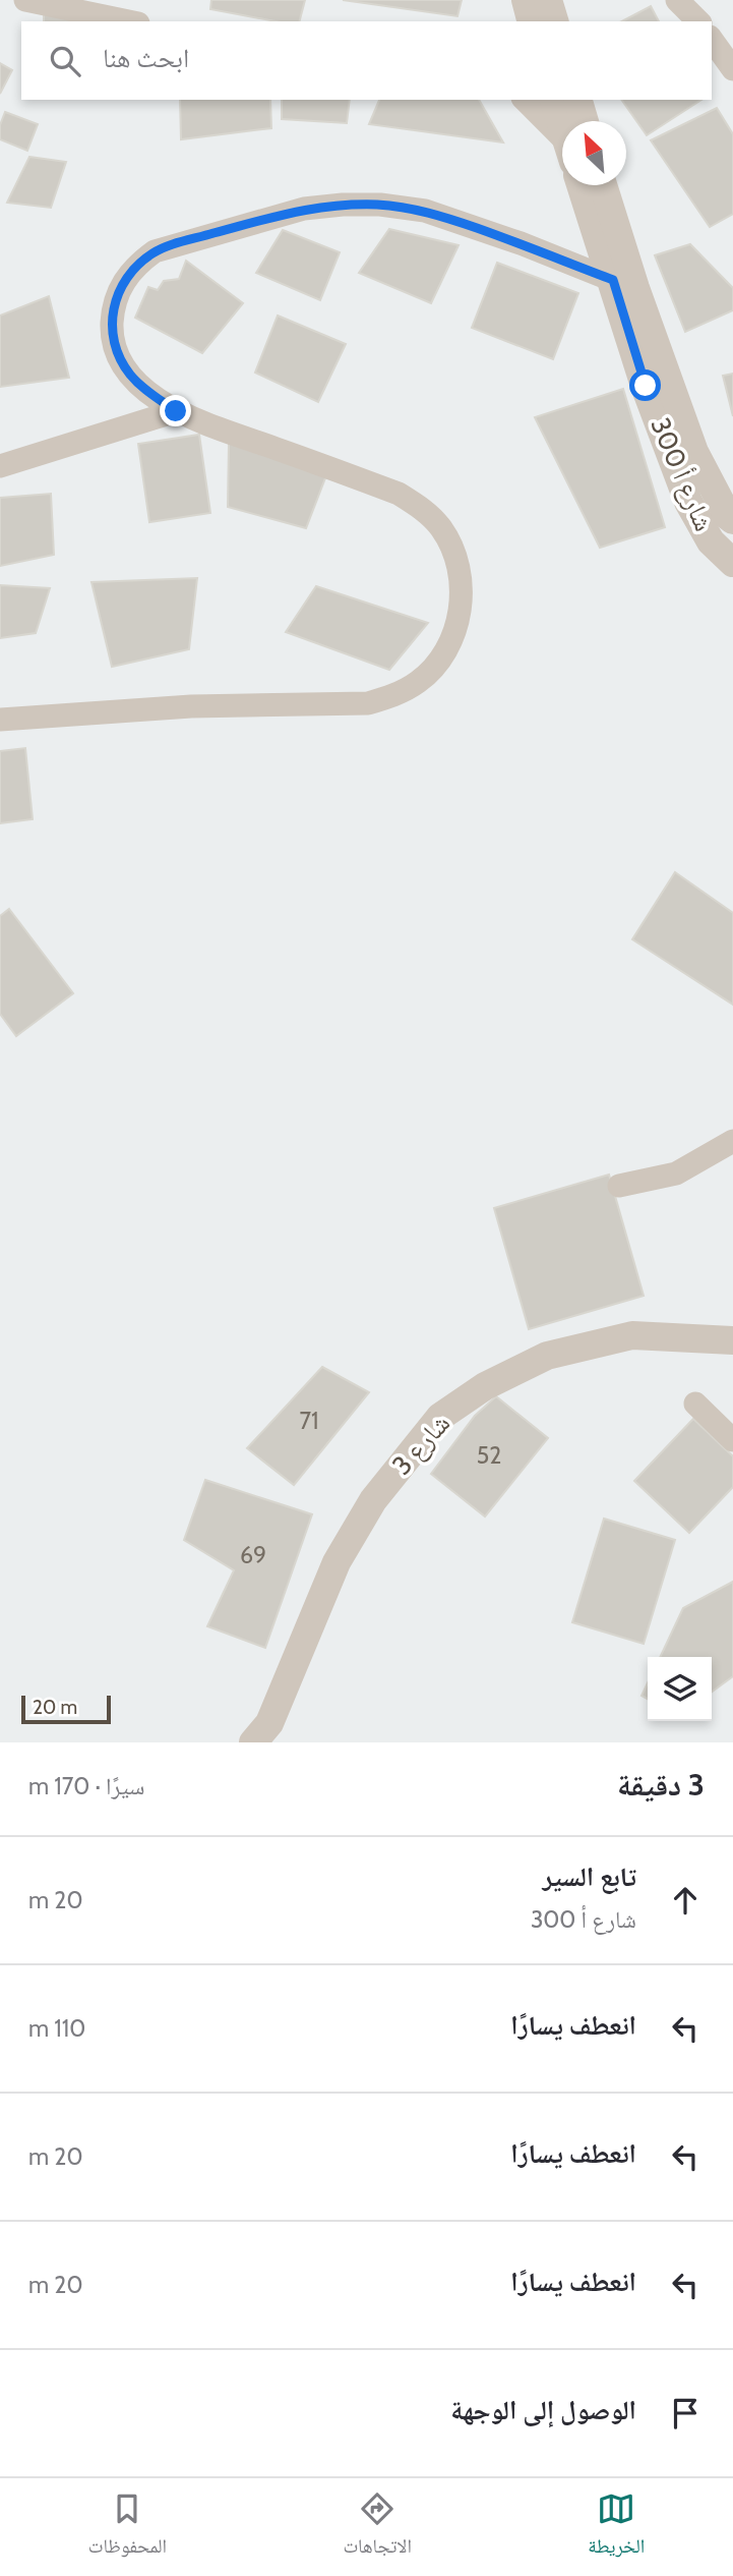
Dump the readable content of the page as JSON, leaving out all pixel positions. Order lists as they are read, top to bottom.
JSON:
{
  "streets": {
    "street": ["شارع أ 300", "شارع 3"]
  },
  "house_numbers": ["71", "52", "69"],
  "scale_bar": "20 m",
  "north": "top left",
  "page": {
    "search": "ابحث هنا",
    "scale": "20 m",
    "heading": ["3 دقيقة", "سيرًا · 170 m"],
    "list": [
      ["تابع السير", "شارع أ 300", "20 m"],
      ["انعطف يسارًا", "110 m"],
      ["انعطف يسارًا", "20 m"],
      ["انعطف يسارًا", "20 m"],
      "الوصول إلى الوجهة"
    ],
    "nav": ["الخريطة", "الاتجاهات", "المحفوظات"]
  }
}
